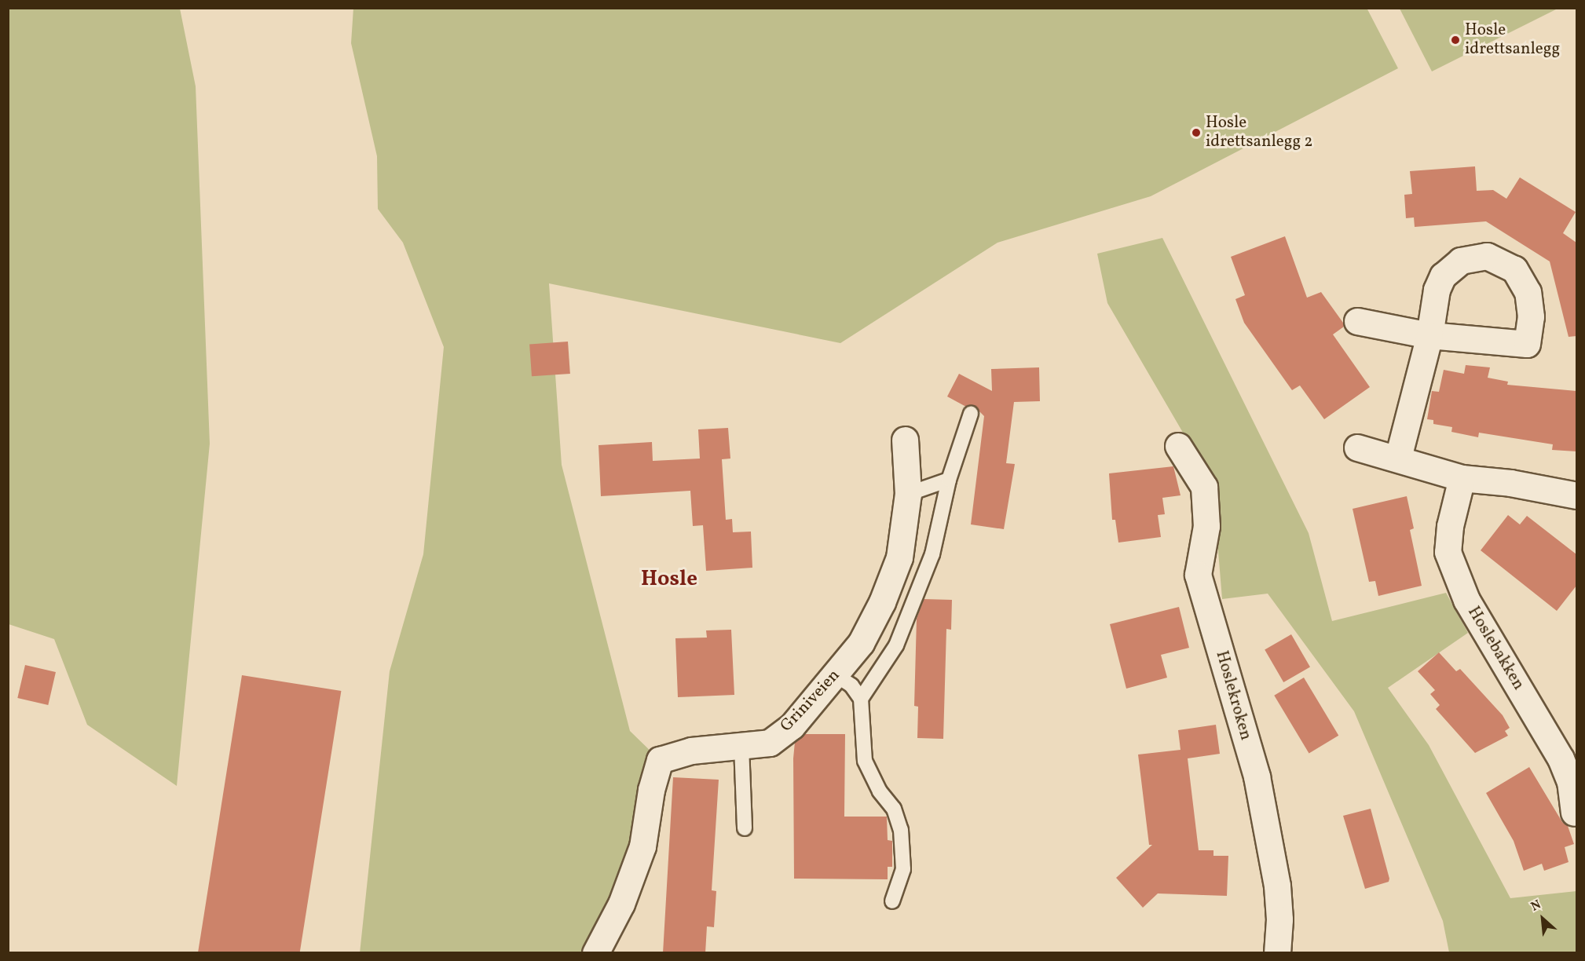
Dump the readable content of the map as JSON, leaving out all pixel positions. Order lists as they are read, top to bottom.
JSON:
{
  "streets": {
    "street": ["Hoslebakken", "Hoslekroken", "Griniveien"]
  },
  "districts": ["Hosle"],
  "places": ["Hosle idrettsanlegg", "Hosle idrettsanlegg 2"],
  "north": "top left"
}
